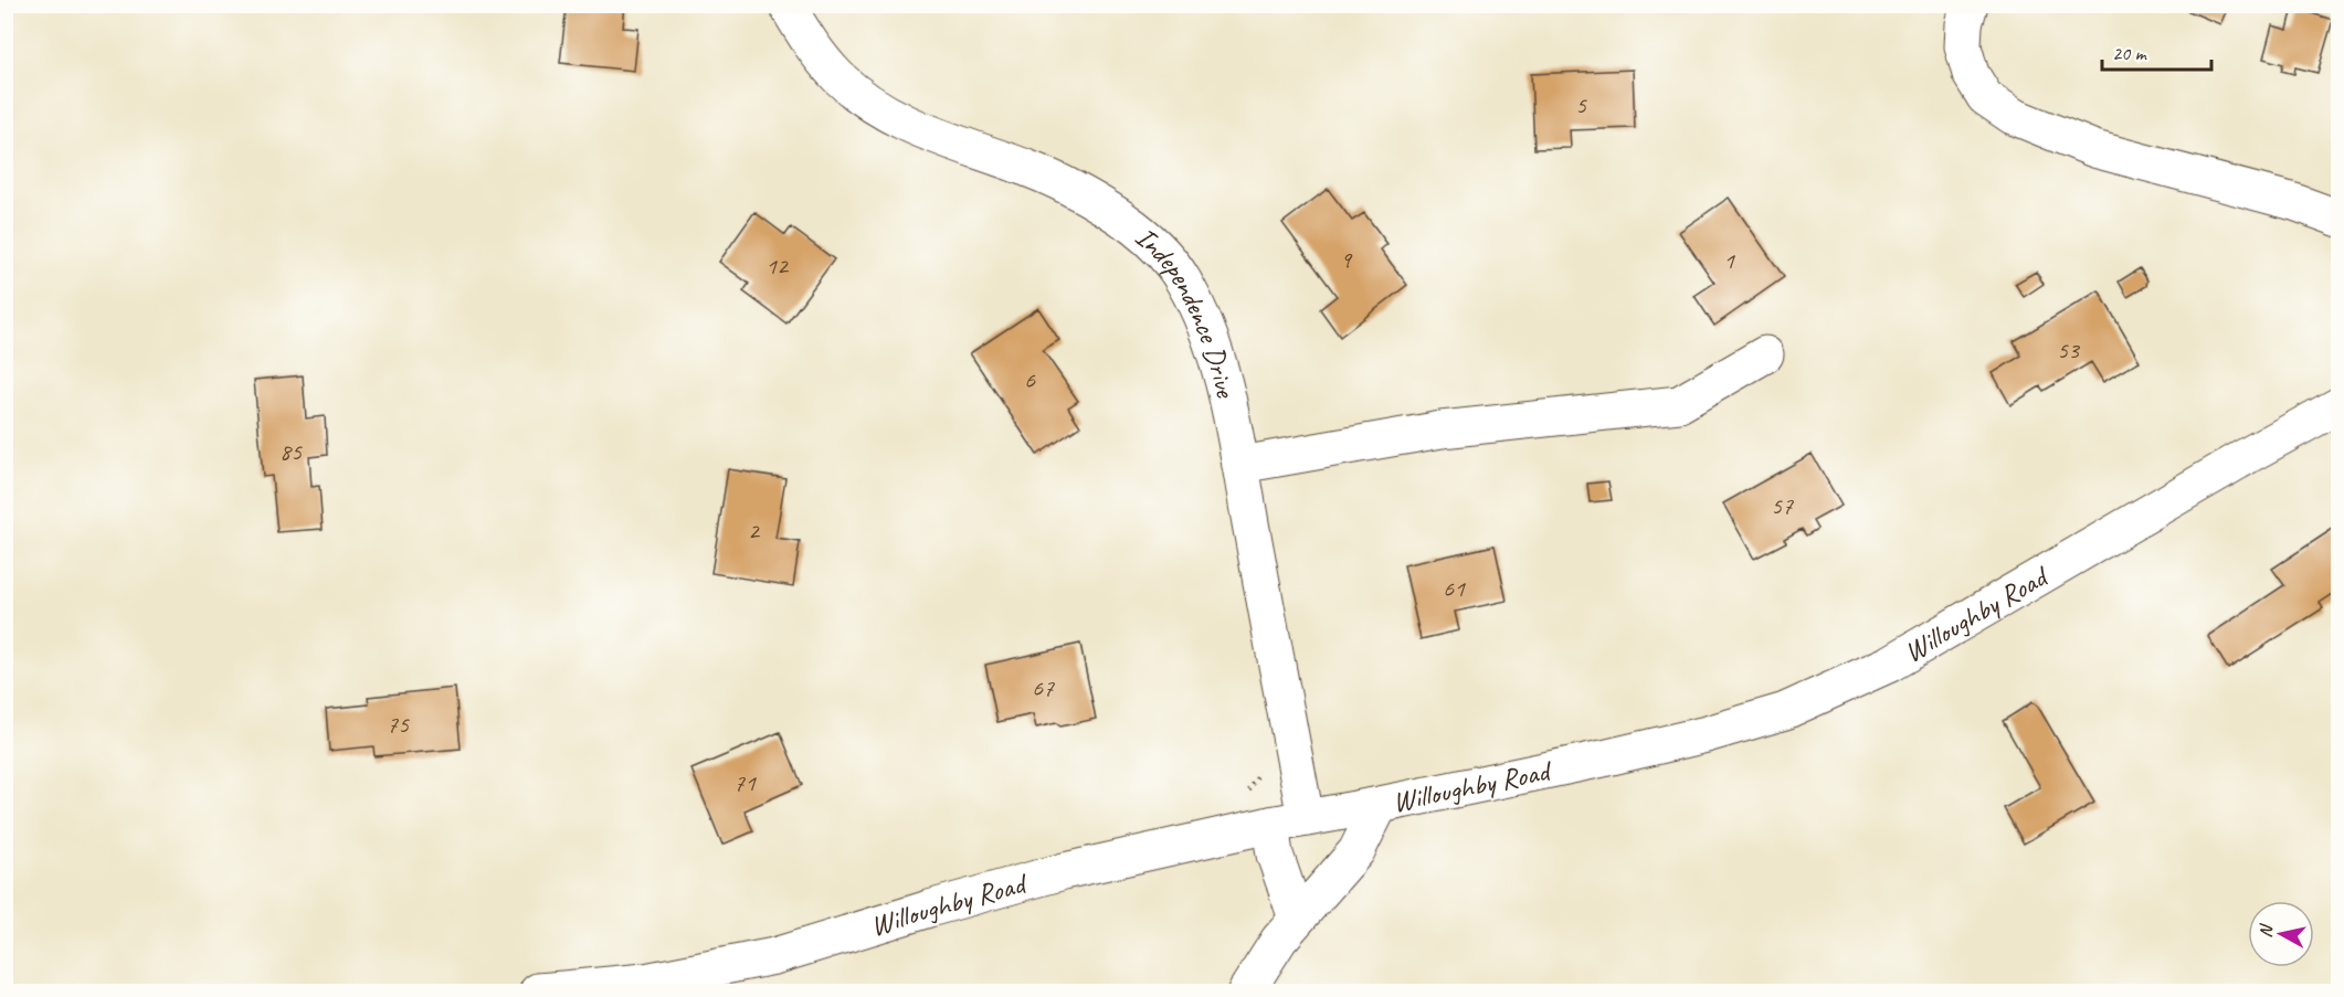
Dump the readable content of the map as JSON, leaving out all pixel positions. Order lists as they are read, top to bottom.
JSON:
{
  "streets": {
    "street": ["Independence Drive", "Willoughby Road"]
  },
  "crossings": [
    ["Independence Drive", "Willoughby Road"]
  ],
  "house_numbers": [
    "5",
    "9",
    "1",
    "12",
    "53",
    "6",
    "85",
    "57",
    "2",
    "61",
    "67",
    "75",
    "71"
  ],
  "scale_bar": "20 m",
  "north": "left"
}
